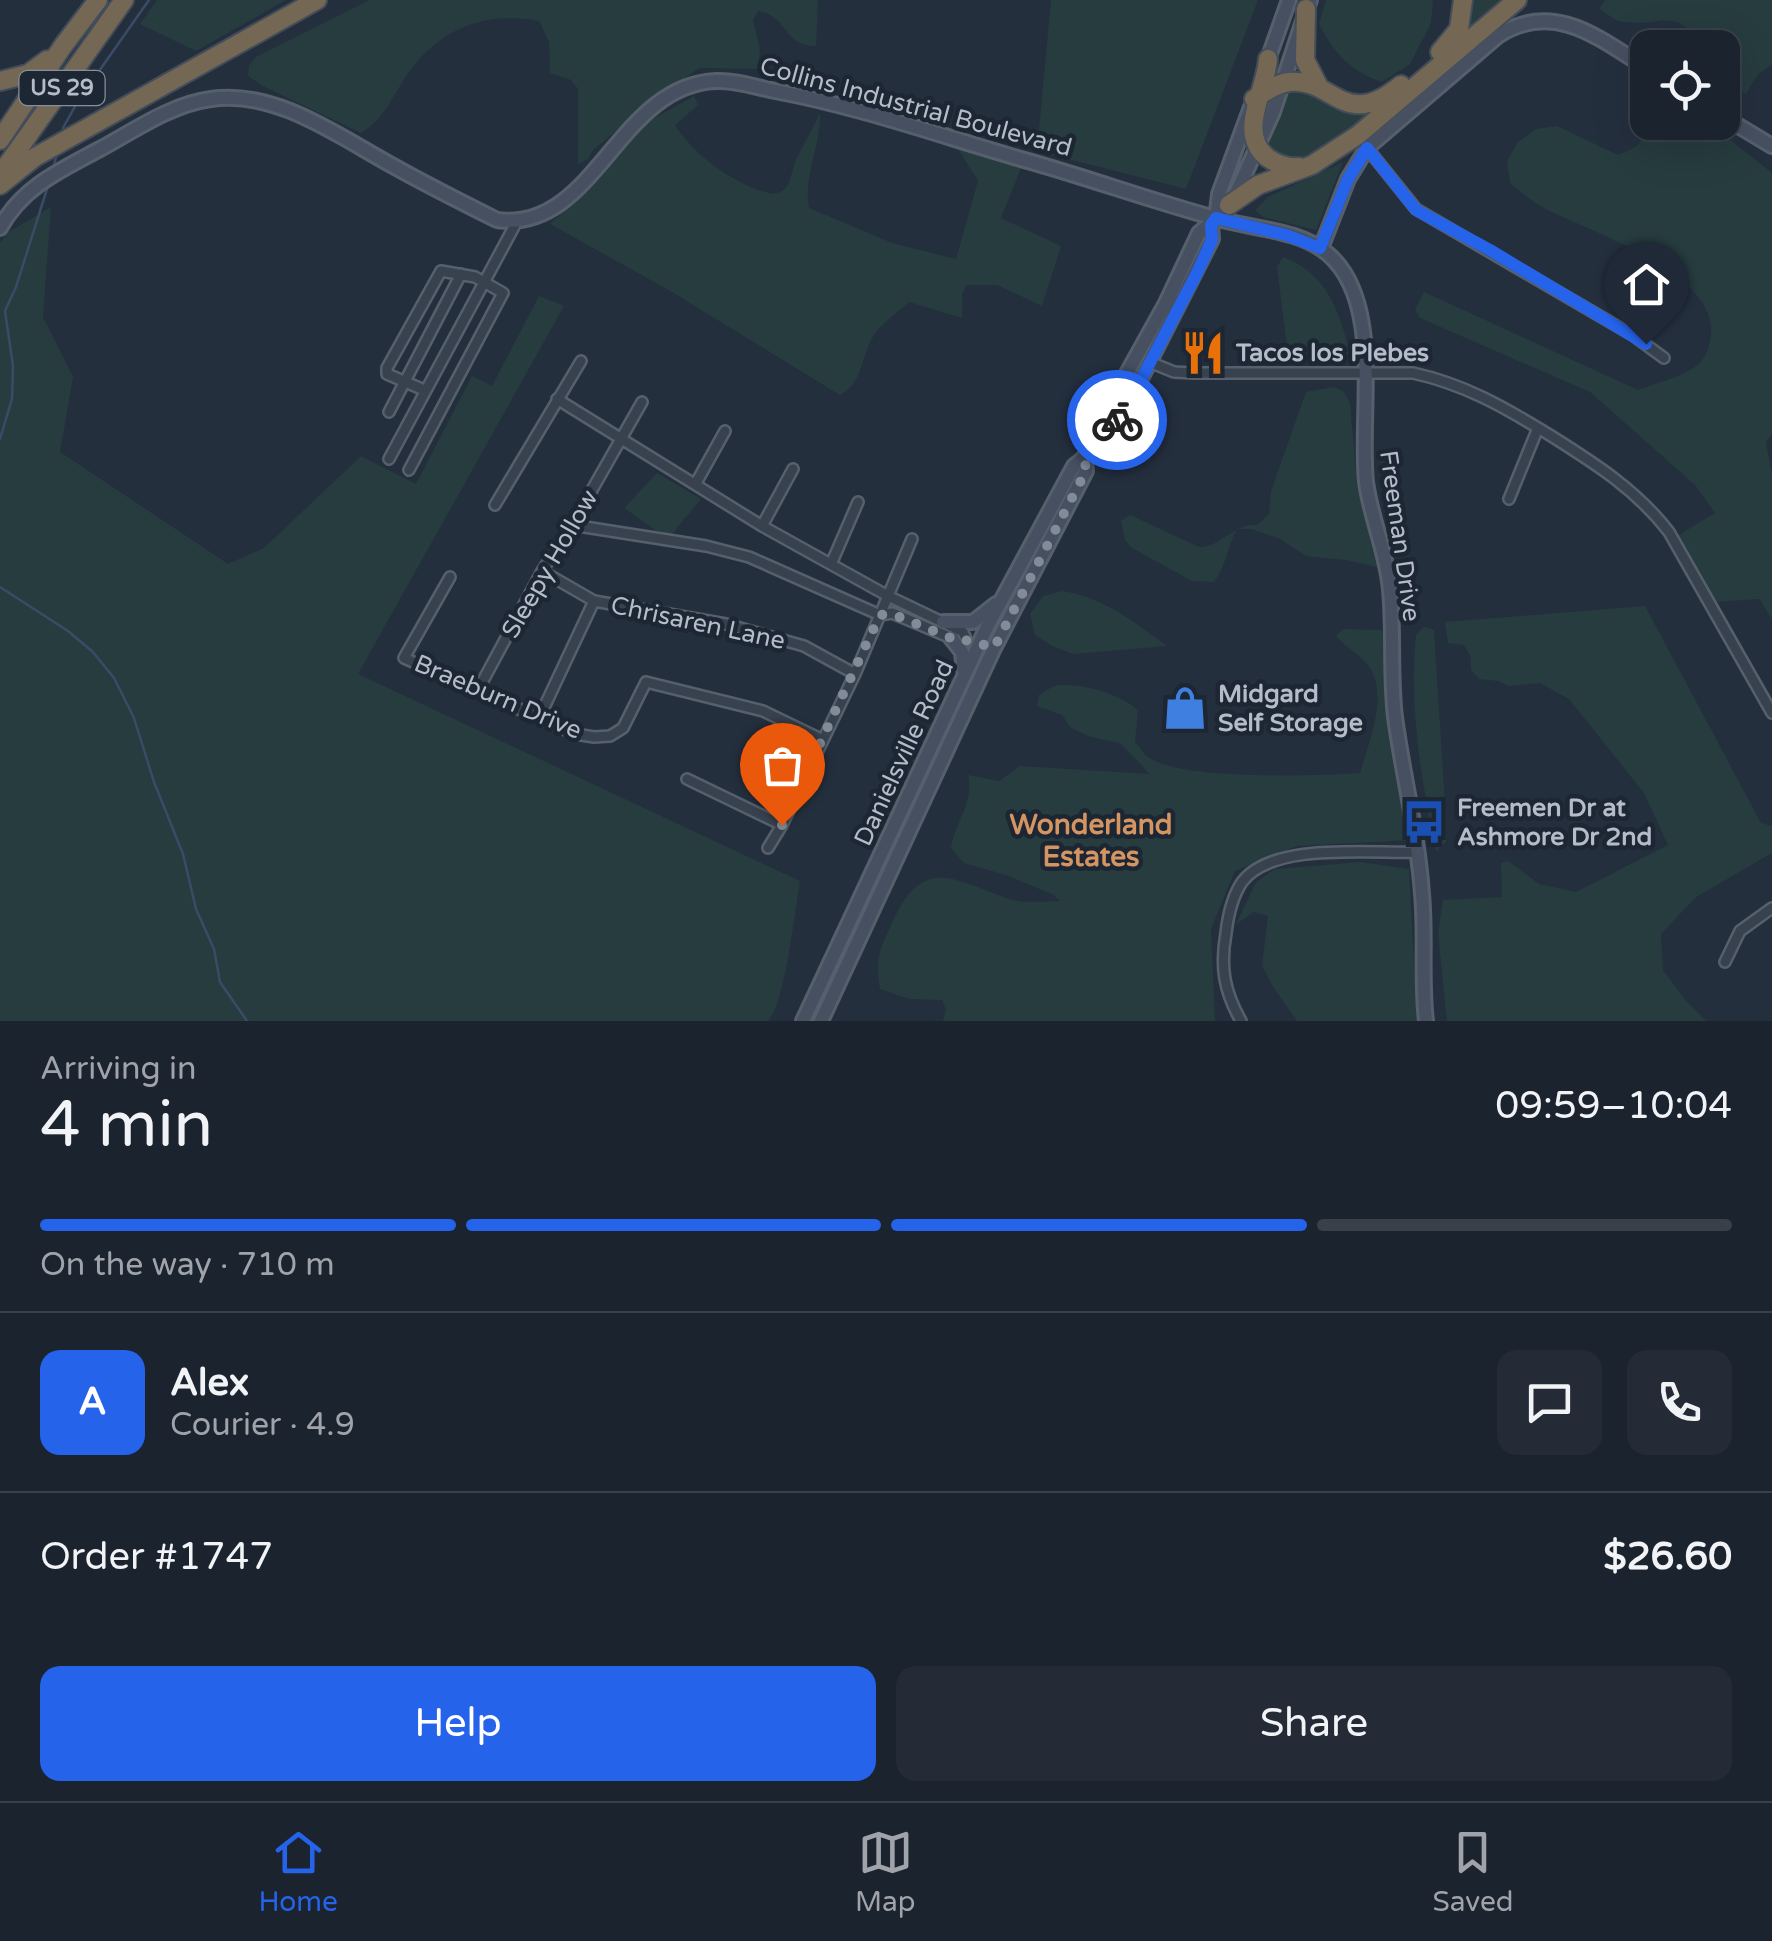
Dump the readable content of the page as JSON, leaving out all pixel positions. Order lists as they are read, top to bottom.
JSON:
{
  "streets": {
    "highway": ["US 29"],
    "street": [
      "Collins Industrial Boulevard",
      "Freeman Drive",
      "Sleepy Hollow",
      "Chrisaren Lane",
      "Braeburn Drive",
      "Danielsville Road"
    ]
  },
  "crossings": [
    ["Collins Industrial Boulevard", "Danielsville Road"],
    ["Sleepy Hollow", "Chrisaren Lane"],
    ["Sleepy Hollow", "Braeburn Drive"]
  ],
  "districts": ["Wonderland Estates"],
  "places": {
    "restaurant": ["Tacos los Plebes"],
    "shop": ["Midgard Self Storage"],
    "bus stop": ["Freemen Dr at Ashmore Dr 2nd"]
  },
  "page": {
    "heading": ["4 min", "Arriving in", "09:59–10:04"],
    "panel": [
      "Alex",
      "Courier · 4.9",
      "Order #1747",
      "$26.60"
    ],
    "bar": "On the way · 710 m",
    "round": "A",
    "buttons": ["Help", "Share"],
    "tabs": ["Home", "Map", "Saved"]
  }
}
